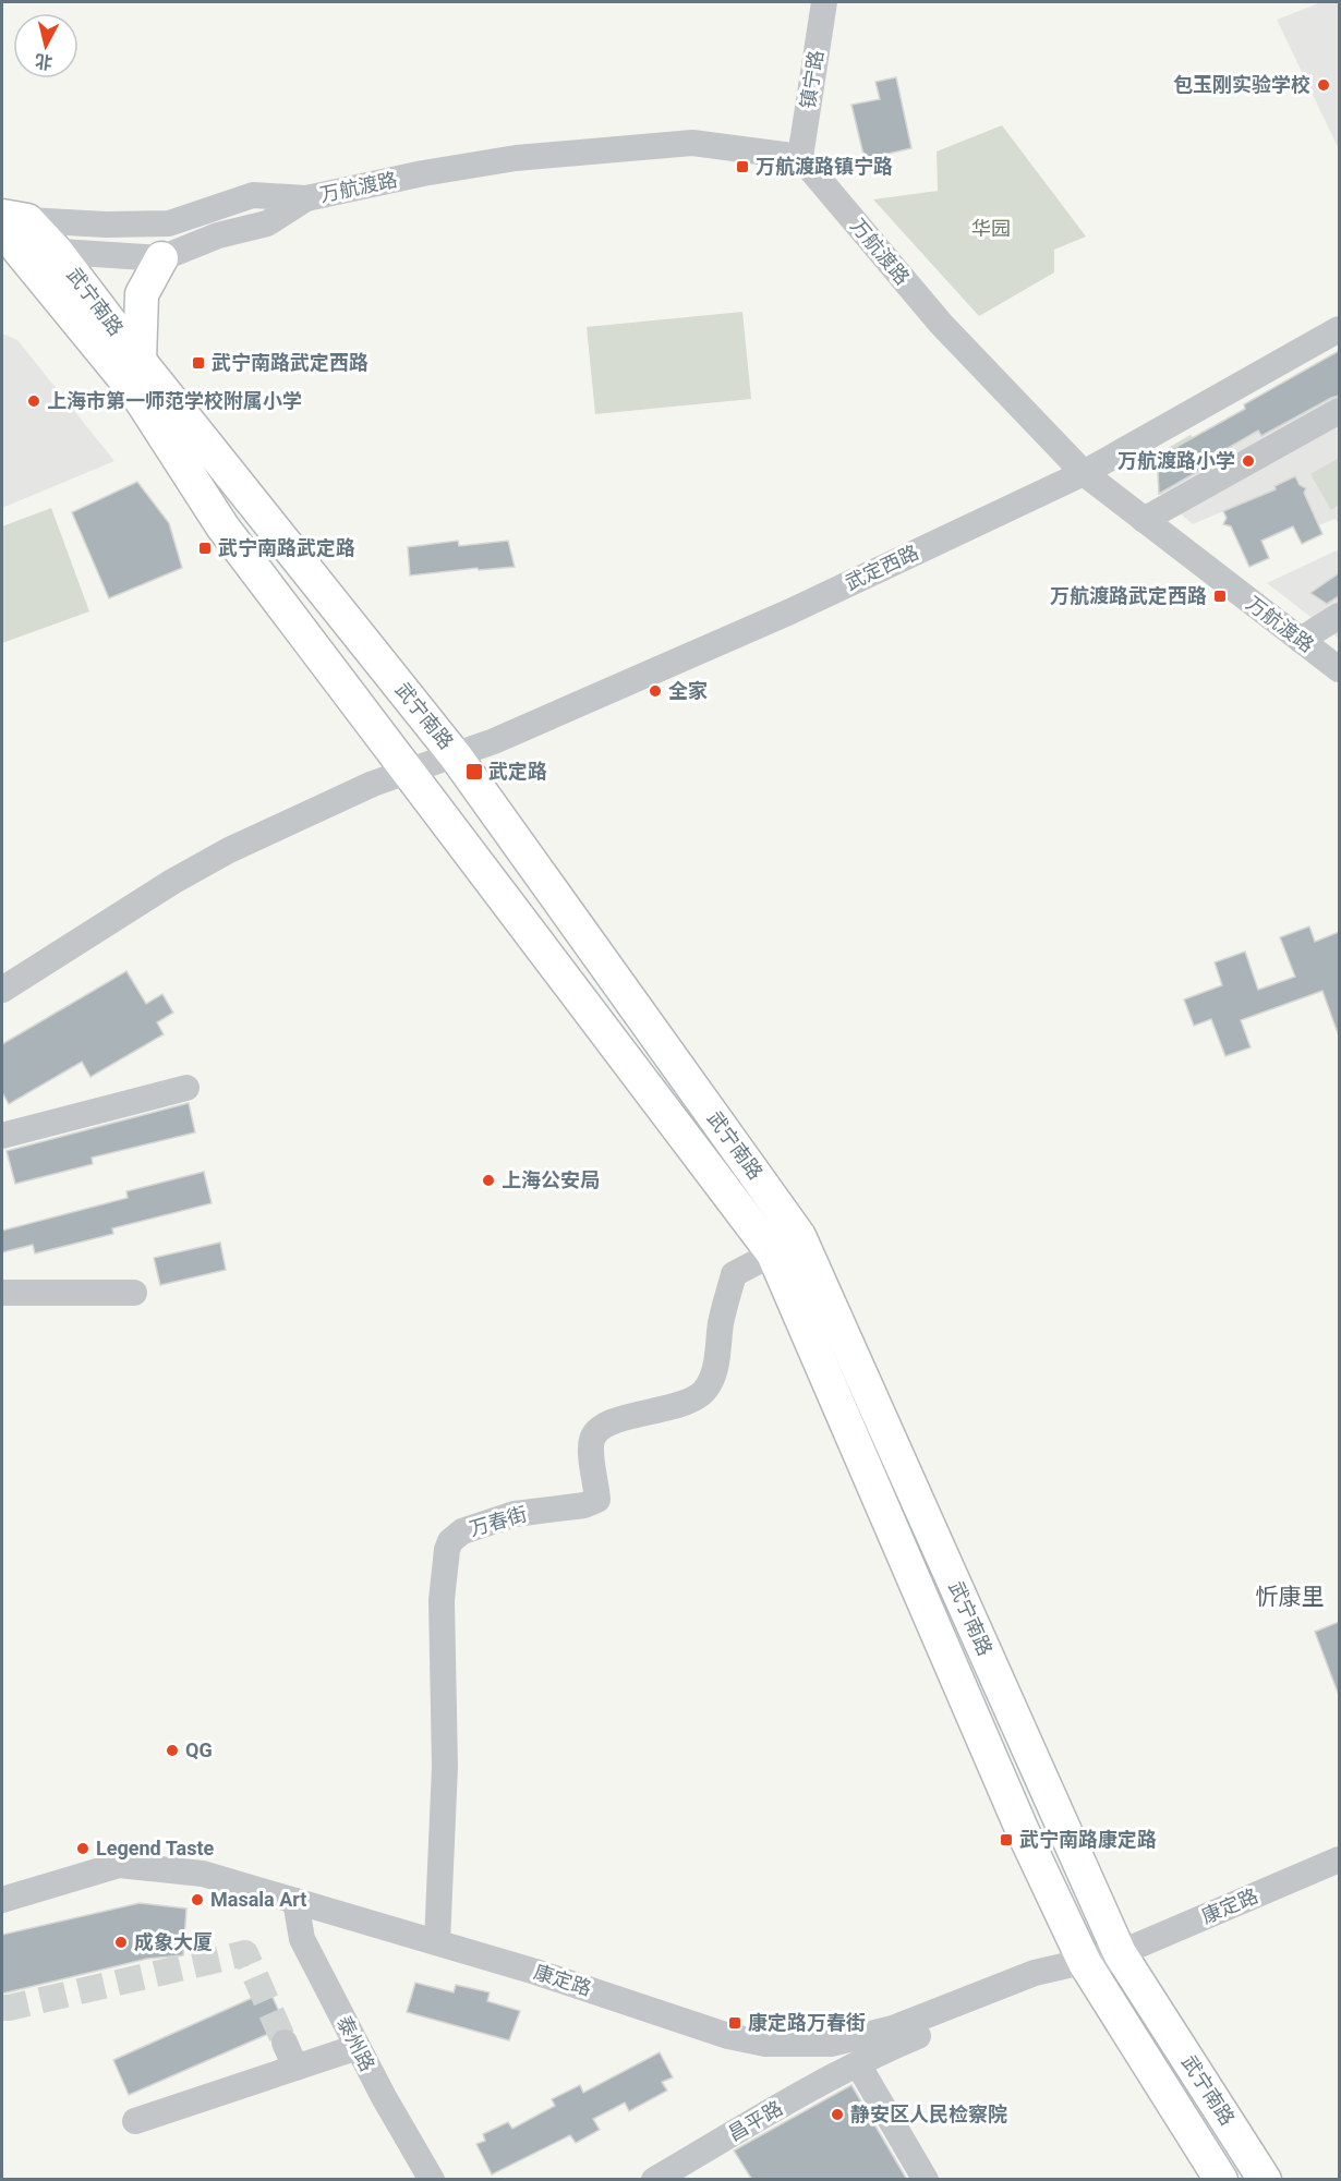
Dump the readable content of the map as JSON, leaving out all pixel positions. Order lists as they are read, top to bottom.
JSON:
{
  "streets": {
    "main road": ["武宁南路"],
    "street": [
      "镇宁路",
      "万航渡路",
      "武定西路",
      "万春街",
      "康定路",
      "泰州路",
      "昌平路"
    ]
  },
  "crossings": [
    ["镇宁路", "万航渡路"],
    ["万航渡路", "武宁南路"],
    ["万航渡路", "武定西路"],
    ["武宁南路", "武定西路"],
    ["武宁南路", "万春街"],
    ["武宁南路", "康定路"],
    ["万春街", "康定路"],
    ["康定路", "泰州路"],
    ["康定路", "昌平路"]
  ],
  "districts": ["忻康里"],
  "parks": ["华园"],
  "places": {
    "other": [
      "包玉刚实验学校",
      "上海市第一师范学校附属小学",
      "万航渡路小学",
      "全家",
      "上海公安局",
      "QG",
      "Legend Taste",
      "Masala Art",
      "成象大厦",
      "静安区人民检察院"
    ],
    "transit": [
      "万航渡路镇宁路",
      "武宁南路武定西路",
      "武宁南路武定路",
      "万航渡路武定西路",
      "武定路",
      "武宁南路康定路",
      "康定路万春街"
    ]
  },
  "north": "bottom"
}
